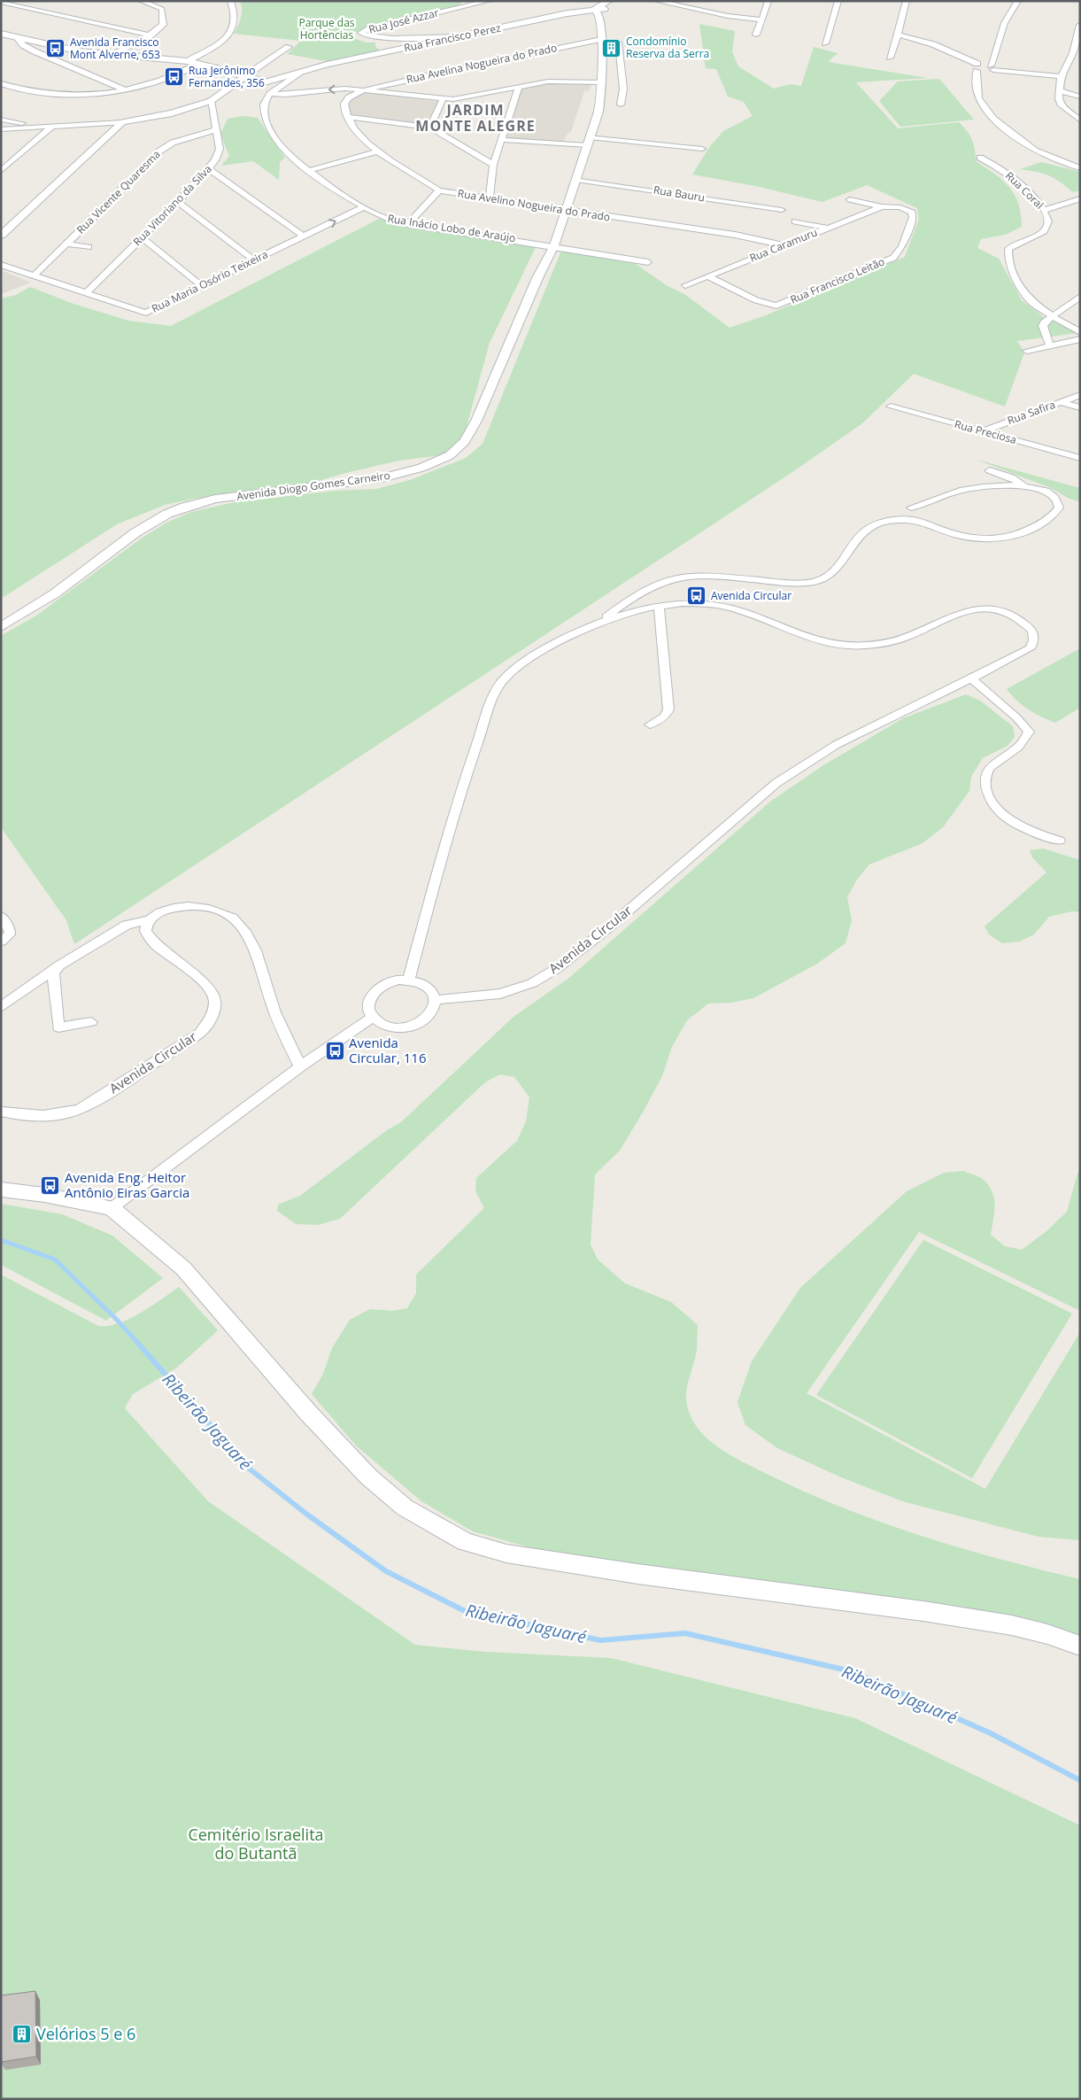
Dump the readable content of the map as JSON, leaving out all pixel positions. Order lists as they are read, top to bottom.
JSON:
{
  "streets": {
    "street": [
      "Rua José Azzar",
      "Rua Francisco Perez",
      "Rua Avelina Nogueira do Prado",
      "Rua Coral",
      "Rua Vicente Quaresma",
      "Rua Bauru",
      "Rua Vitoriano da Silva",
      "Rua Avelino Nogueira do Prado",
      "Rua Inácio Lobo de Araújo",
      "Rua Caramuru",
      "Rua Francisco Leitão",
      "Rua Maria Osório Teixeira",
      "Rua Safira",
      "Rua Preciosa",
      "Avenida Diogo Gomes Carneiro",
      "Avenida Circular"
    ]
  },
  "crossings": [
    ["Rua José Azzar", "Rua Francisco Perez"],
    ["Rua Francisco Perez", "Rua Inácio Lobo de Araújo"],
    ["Rua Avelina Nogueira do Prado", "Avenida Diogo Gomes Carneiro"],
    ["Rua Vicente Quaresma", "Rua Vitoriano da Silva"],
    ["Rua Vicente Quaresma", "Rua Maria Osório Teixeira"],
    ["Rua Bauru", "Avenida Diogo Gomes Carneiro"],
    ["Rua Vitoriano da Silva", "Rua Maria Osório Teixeira"],
    ["Rua Avelino Nogueira do Prado", "Rua Caramuru"],
    ["Rua Avelino Nogueira do Prado", "Avenida Diogo Gomes Carneiro"],
    ["Rua Inácio Lobo de Araújo", "Rua Maria Osório Teixeira"],
    ["Rua Inácio Lobo de Araújo", "Avenida Diogo Gomes Carneiro"],
    ["Rua Caramuru", "Rua Francisco Leitão"],
    ["Rua Safira", "Rua Preciosa"]
  ],
  "districts": ["JARDIM MONTE ALEGRE"],
  "water": ["Ribeirão Jaguaré"],
  "parks": ["Parque das Hortências", "Cemitério Israelita do Butantã"],
  "places": {
    "building": ["Condomínio Reserva da Serra", "Velórios 5 e 6"],
    "bus stop": [
      "Avenida Francisco Mont Alverne, 653",
      "Rua Jerônimo Fernandes, 356",
      "Avenida Circular",
      "Avenida Circular, 116",
      "Avenida Eng. Heitor Antônio Eiras Garcia"
    ]
  }
}
